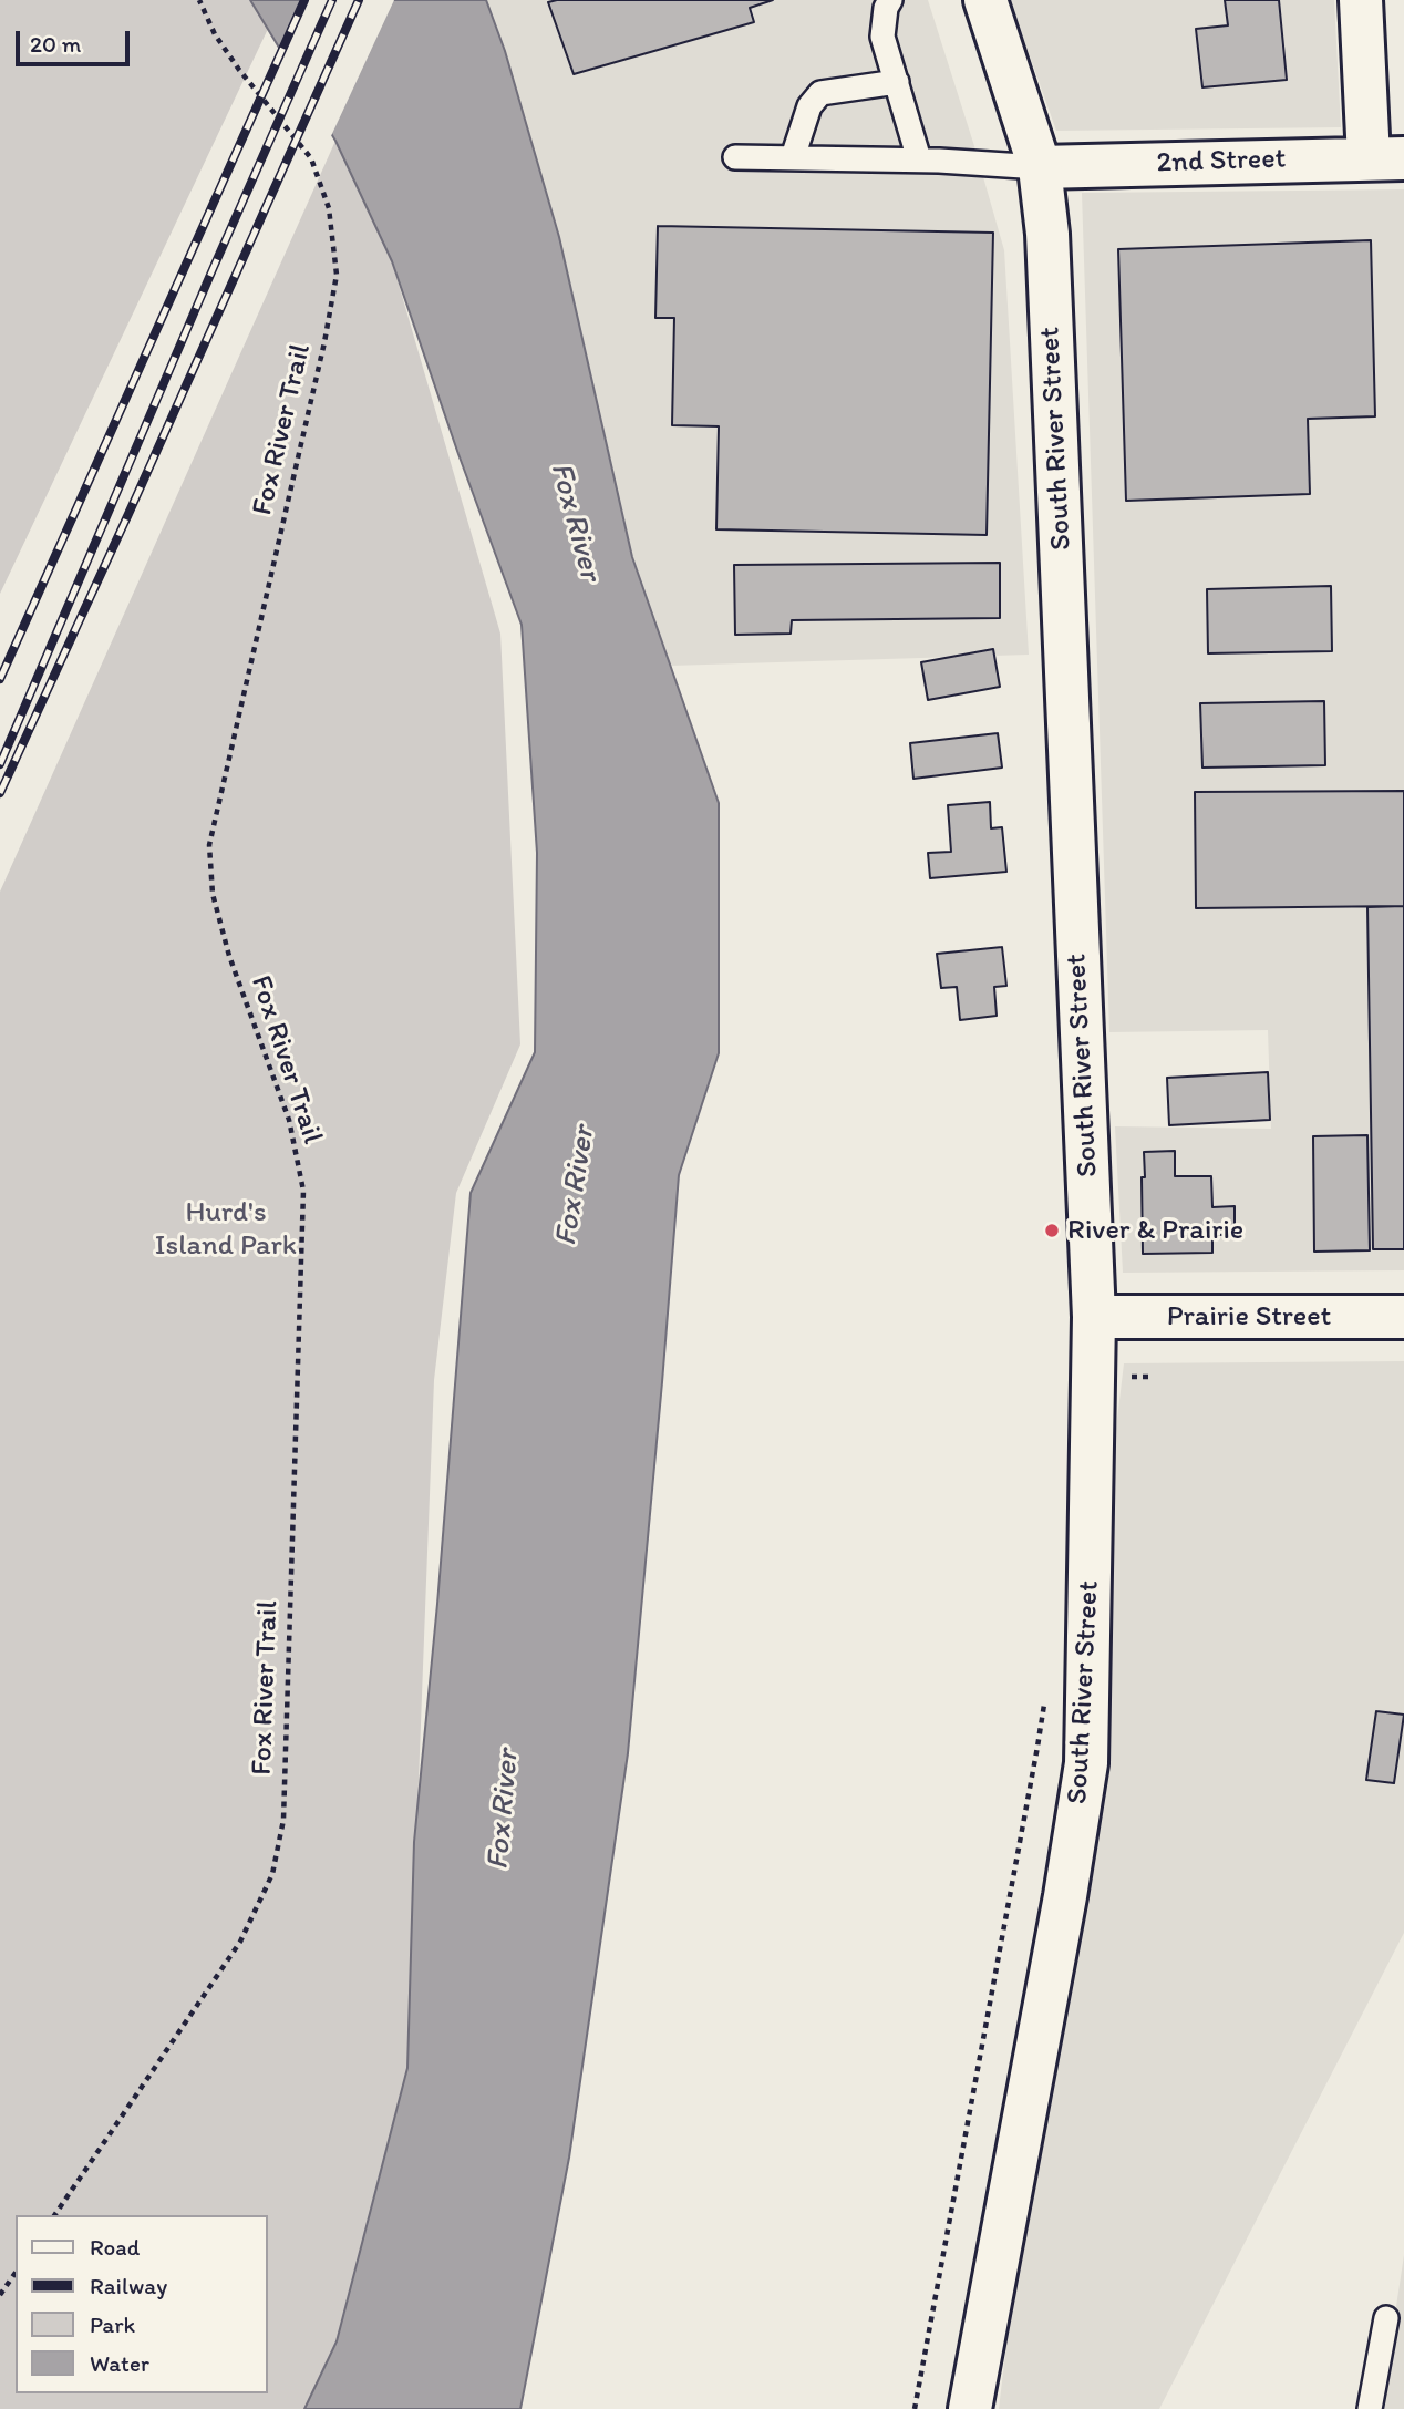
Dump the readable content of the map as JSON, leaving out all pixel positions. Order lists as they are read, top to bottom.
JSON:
{
  "streets": {
    "street": ["2nd Street", "South River Street", "Prairie Street"],
    "path": ["Fox River Trail"]
  },
  "crossings": [
    ["2nd Street", "South River Street"],
    ["South River Street", "Prairie Street"]
  ],
  "water": ["Fox River"],
  "parks": ["Hurd's Island Park"],
  "places": ["River & Prairie"],
  "legend": [
    "Road",
    "Railway",
    "Park",
    "Water"
  ],
  "scale_bar": "20 m"
}
